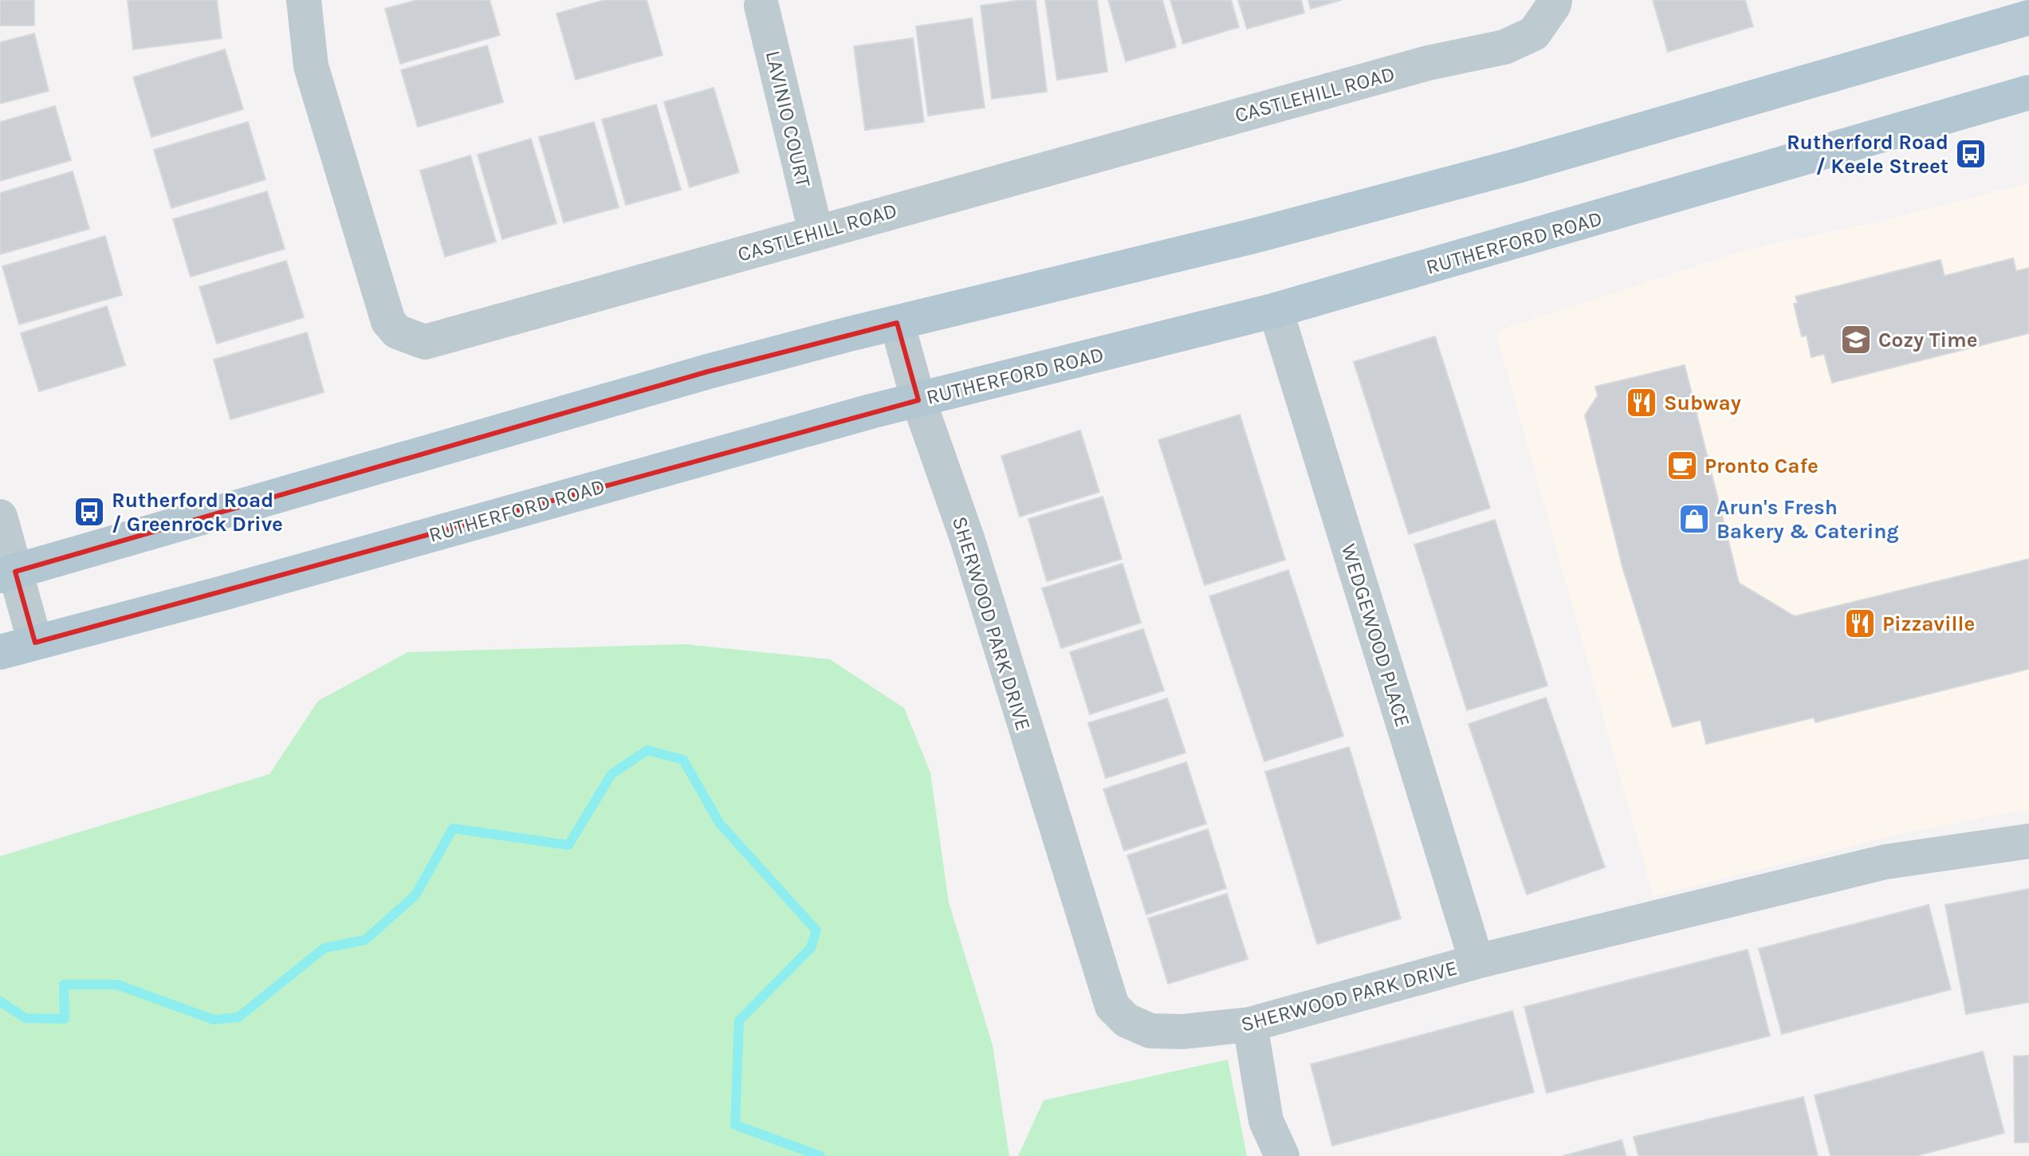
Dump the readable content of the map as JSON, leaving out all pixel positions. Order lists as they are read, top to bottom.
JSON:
{
  "streets": {
    "main road": ["RUTHERFORD ROAD"],
    "street": [
      "CASTLEHILL ROAD",
      "LAVINIO COURT",
      "SHERWOOD PARK DRIVE",
      "WEDGEWOOD PLACE"
    ]
  },
  "crossings": [
    ["CASTLEHILL ROAD", "LAVINIO COURT"],
    ["RUTHERFORD ROAD", "SHERWOOD PARK DRIVE"],
    ["RUTHERFORD ROAD", "WEDGEWOOD PLACE"],
    ["SHERWOOD PARK DRIVE", "WEDGEWOOD PLACE"]
  ],
  "places": {
    "bus stop": ["Rutherford Road / Keele Street", "Rutherford Road / Greenrock Drive"],
    "school or university": ["Cozy Time"],
    "restaurant": ["Subway", "Pizzaville"],
    "cafe": ["Pronto Cafe"],
    "shop": ["Arun's Fresh Bakery & Catering"]
  }
}
